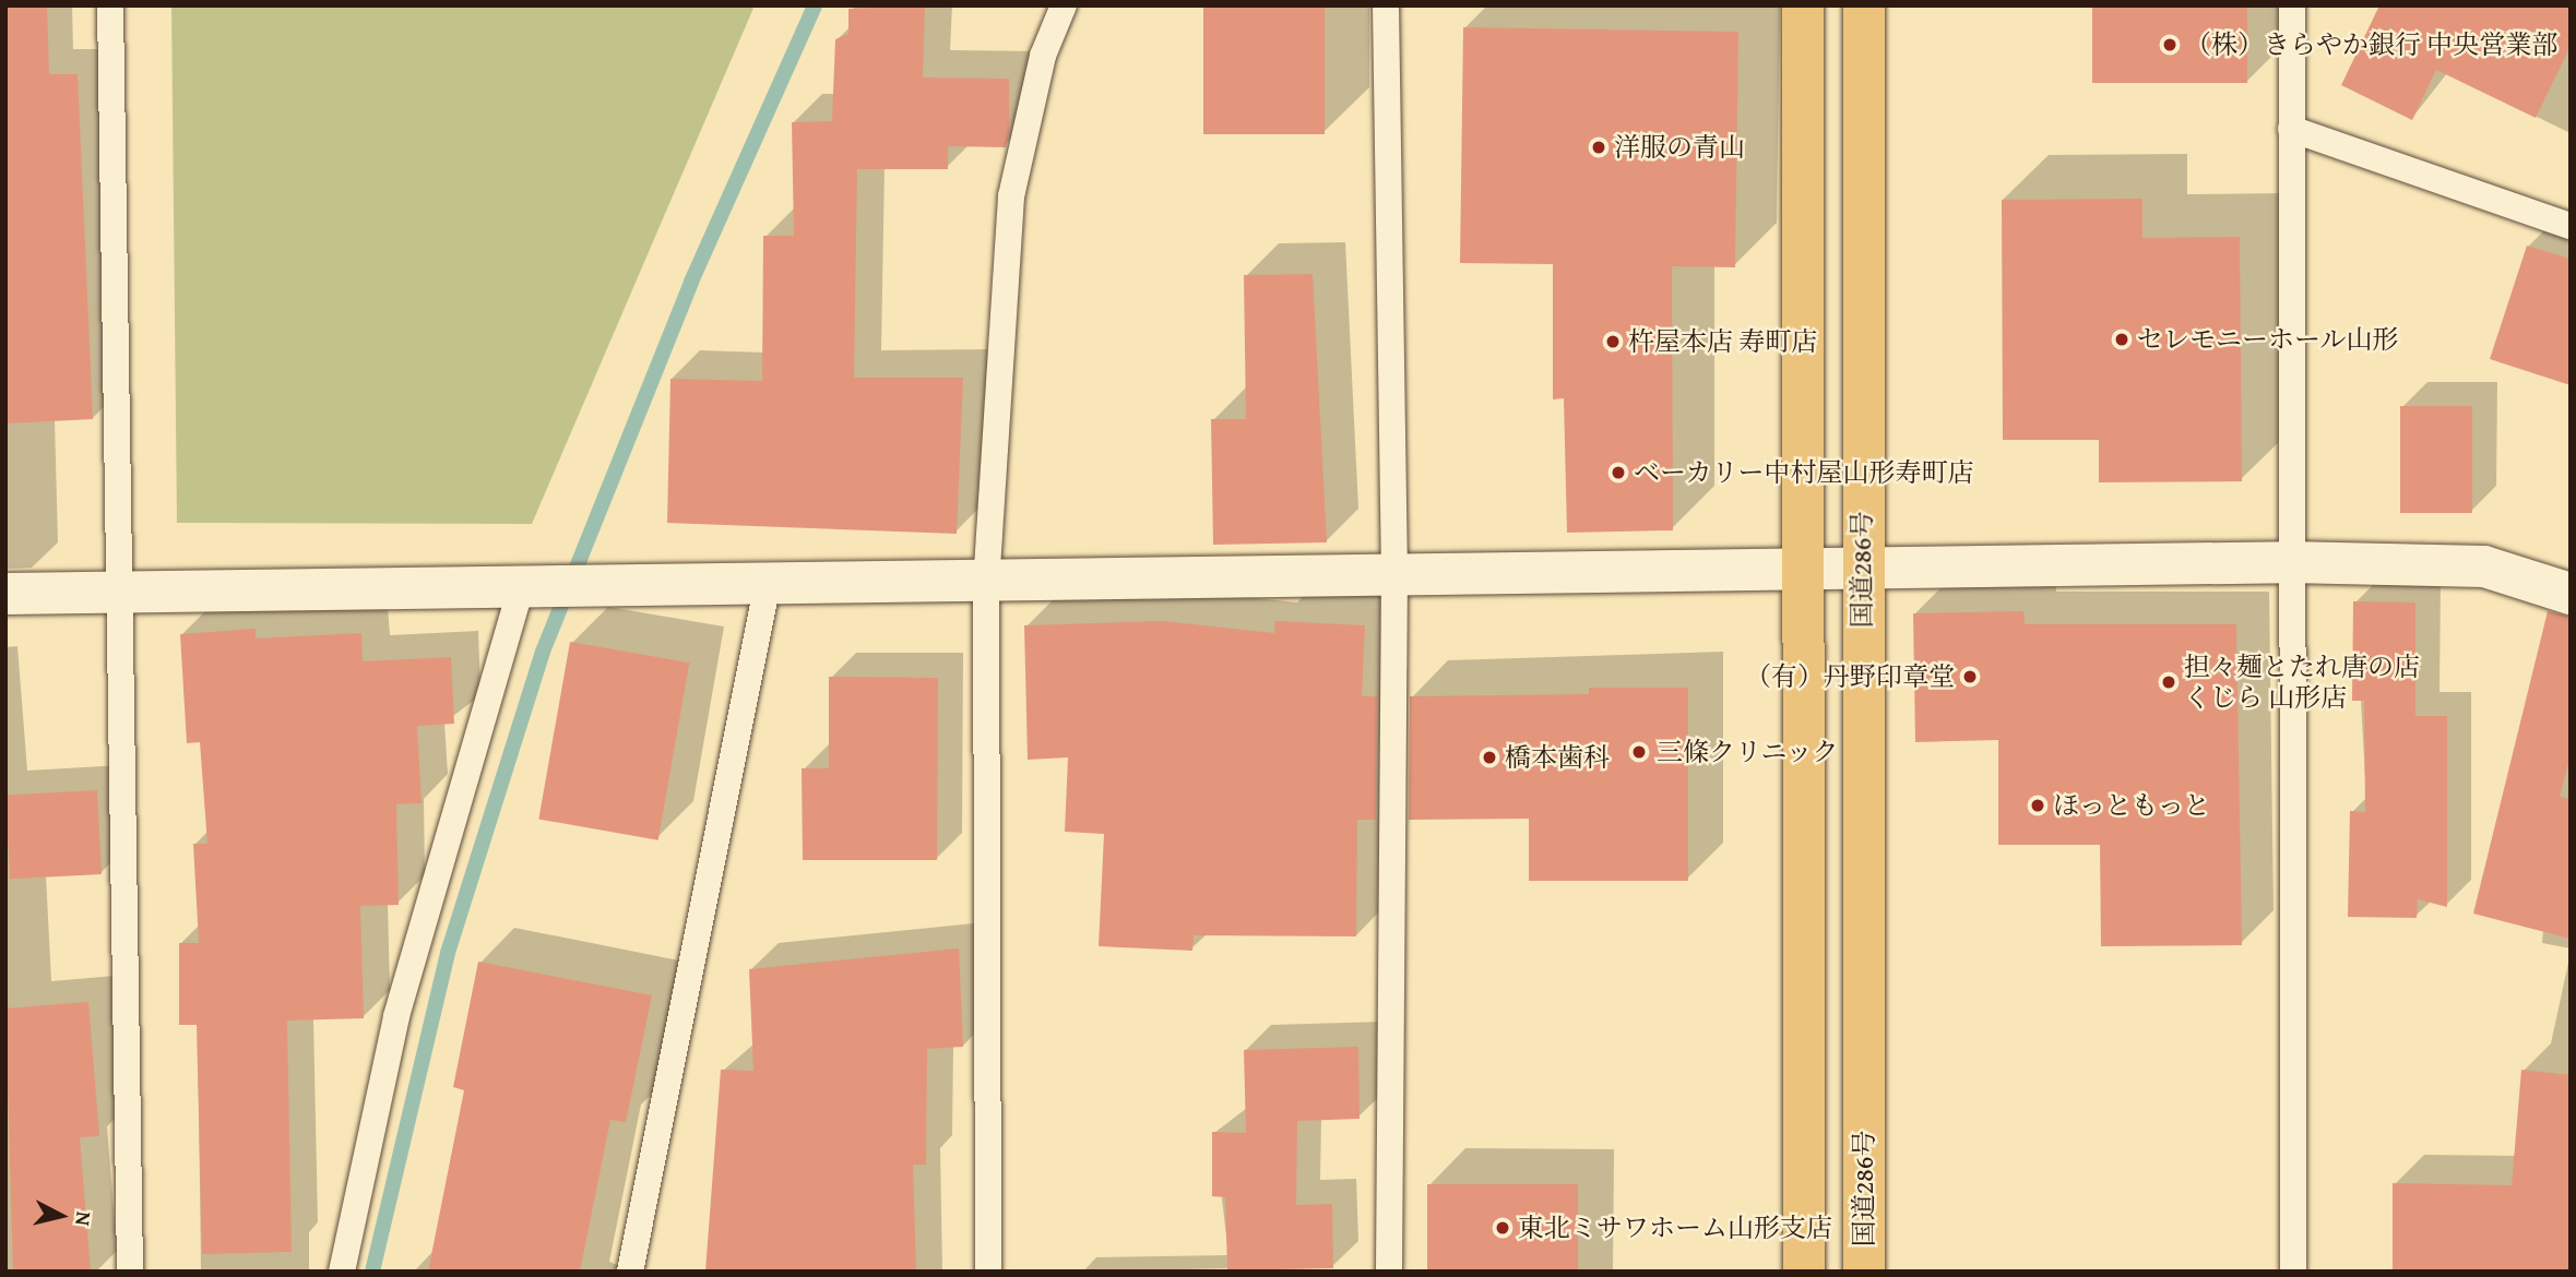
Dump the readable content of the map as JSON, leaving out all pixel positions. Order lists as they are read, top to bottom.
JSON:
{
  "streets": {
    "highway": ["国道286号"]
  },
  "places": [
    "（株）きらやか銀行 中央営業部",
    "洋服の青山",
    "セレモニーホール山形",
    "杵屋本店 寿町店",
    "ベーカリー中村屋山形寿町店",
    "（有）丹野印章堂",
    "担々麺とたれ唐の店 くじら 山形店",
    "三條クリニック",
    "橋本歯科",
    "ほっともっと",
    "東北ミサワホーム山形支店"
  ],
  "north": "right"
}
